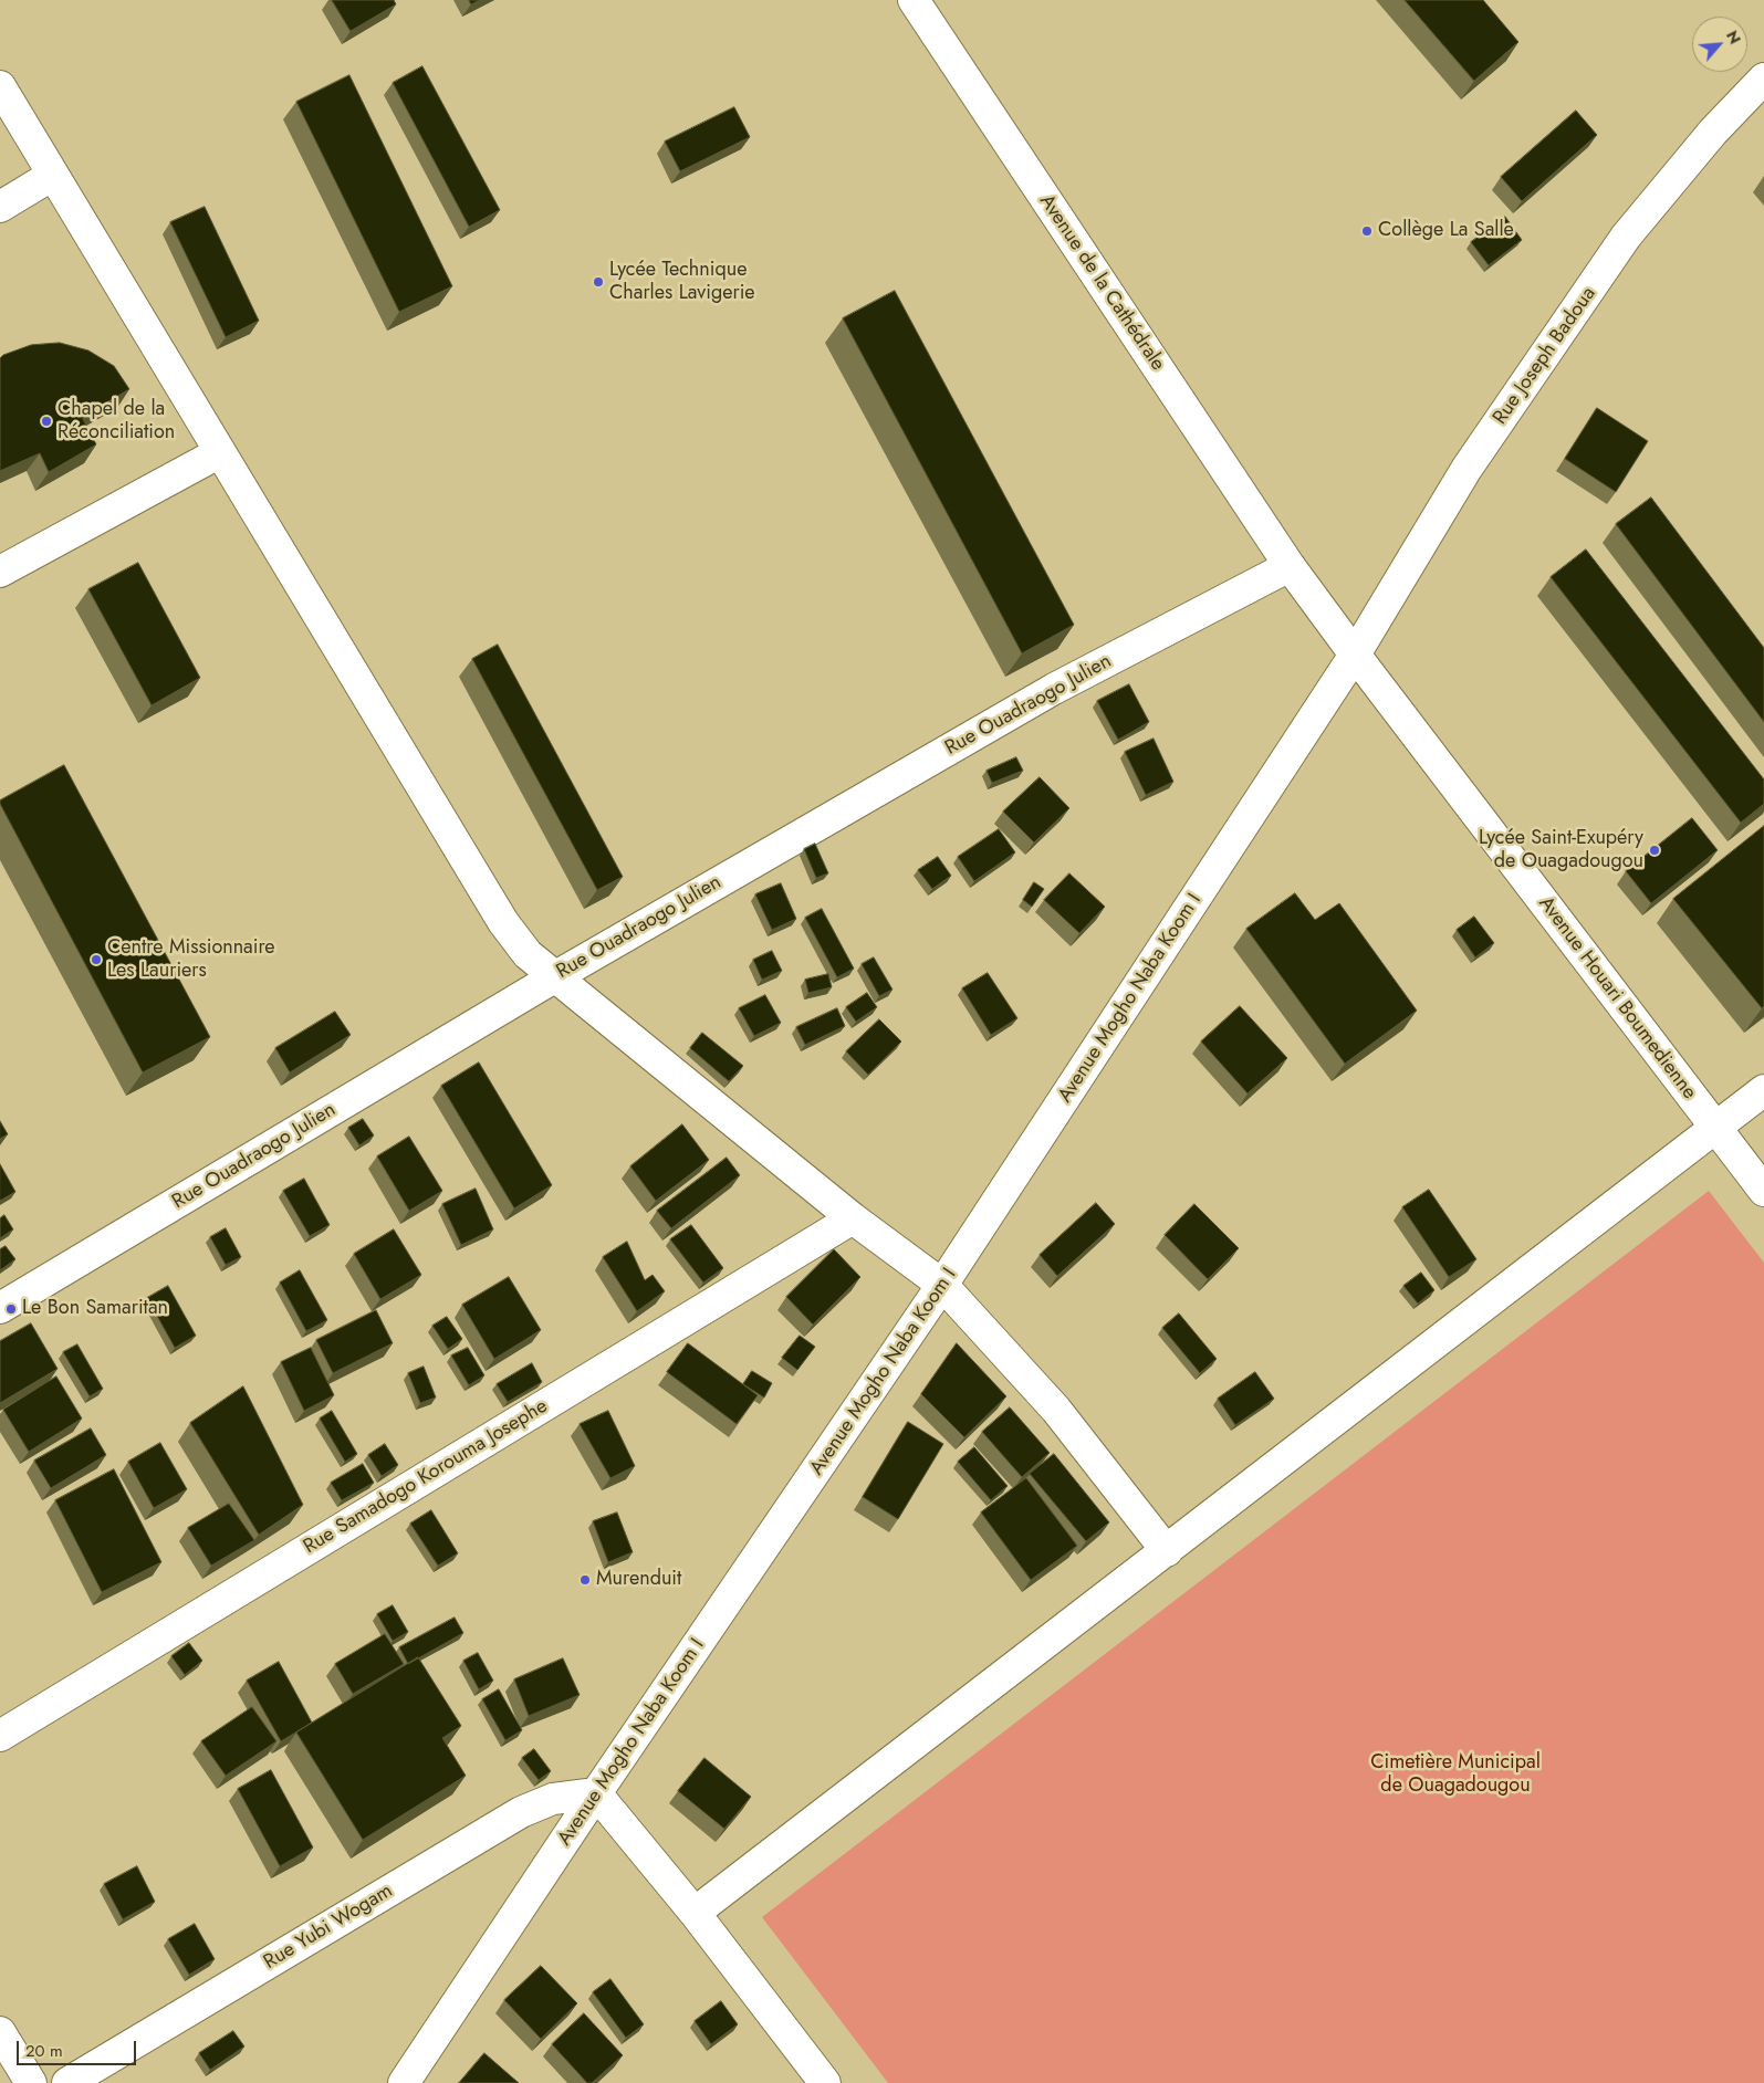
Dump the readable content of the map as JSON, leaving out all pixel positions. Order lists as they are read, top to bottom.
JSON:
{
  "streets": {
    "street": [
      "Avenue de la Cathédrale",
      "Rue Joseph Badoua",
      "Rue Ouadraogo Julien",
      "Avenue Mogho Naba Koom I",
      "Avenue Houari Boumedienne",
      "Rue Samadogo Korouma Josephe",
      "Rue Yubi Wogam"
    ]
  },
  "crossings": [
    ["Avenue de la Cathédrale", "Rue Ouadraogo Julien"],
    ["Avenue de la Cathédrale", "Avenue Houari Boumedienne"],
    ["Rue Joseph Badoua", "Avenue Mogho Naba Koom I"],
    ["Rue Joseph Badoua", "Avenue Houari Boumedienne"],
    ["Rue Ouadraogo Julien", "Avenue Houari Boumedienne"],
    ["Avenue Mogho Naba Koom I", "Avenue Houari Boumedienne"],
    ["Avenue Mogho Naba Koom I", "Rue Yubi Wogam"]
  ],
  "parks": ["Cimetière Municipal de Ouagadougou"],
  "places": [
    "Collège La Salle",
    "Lycée Technique Charles Lavigerie",
    "Chapel de la Réconciliation",
    "Lycée Saint-Exupéry de Ouagadougou",
    "Centre Missionnaire Les Lauriers",
    "Le Bon Samaritan",
    "Murenduit"
  ],
  "scale_bar": "20 m",
  "north": "top right"
}
